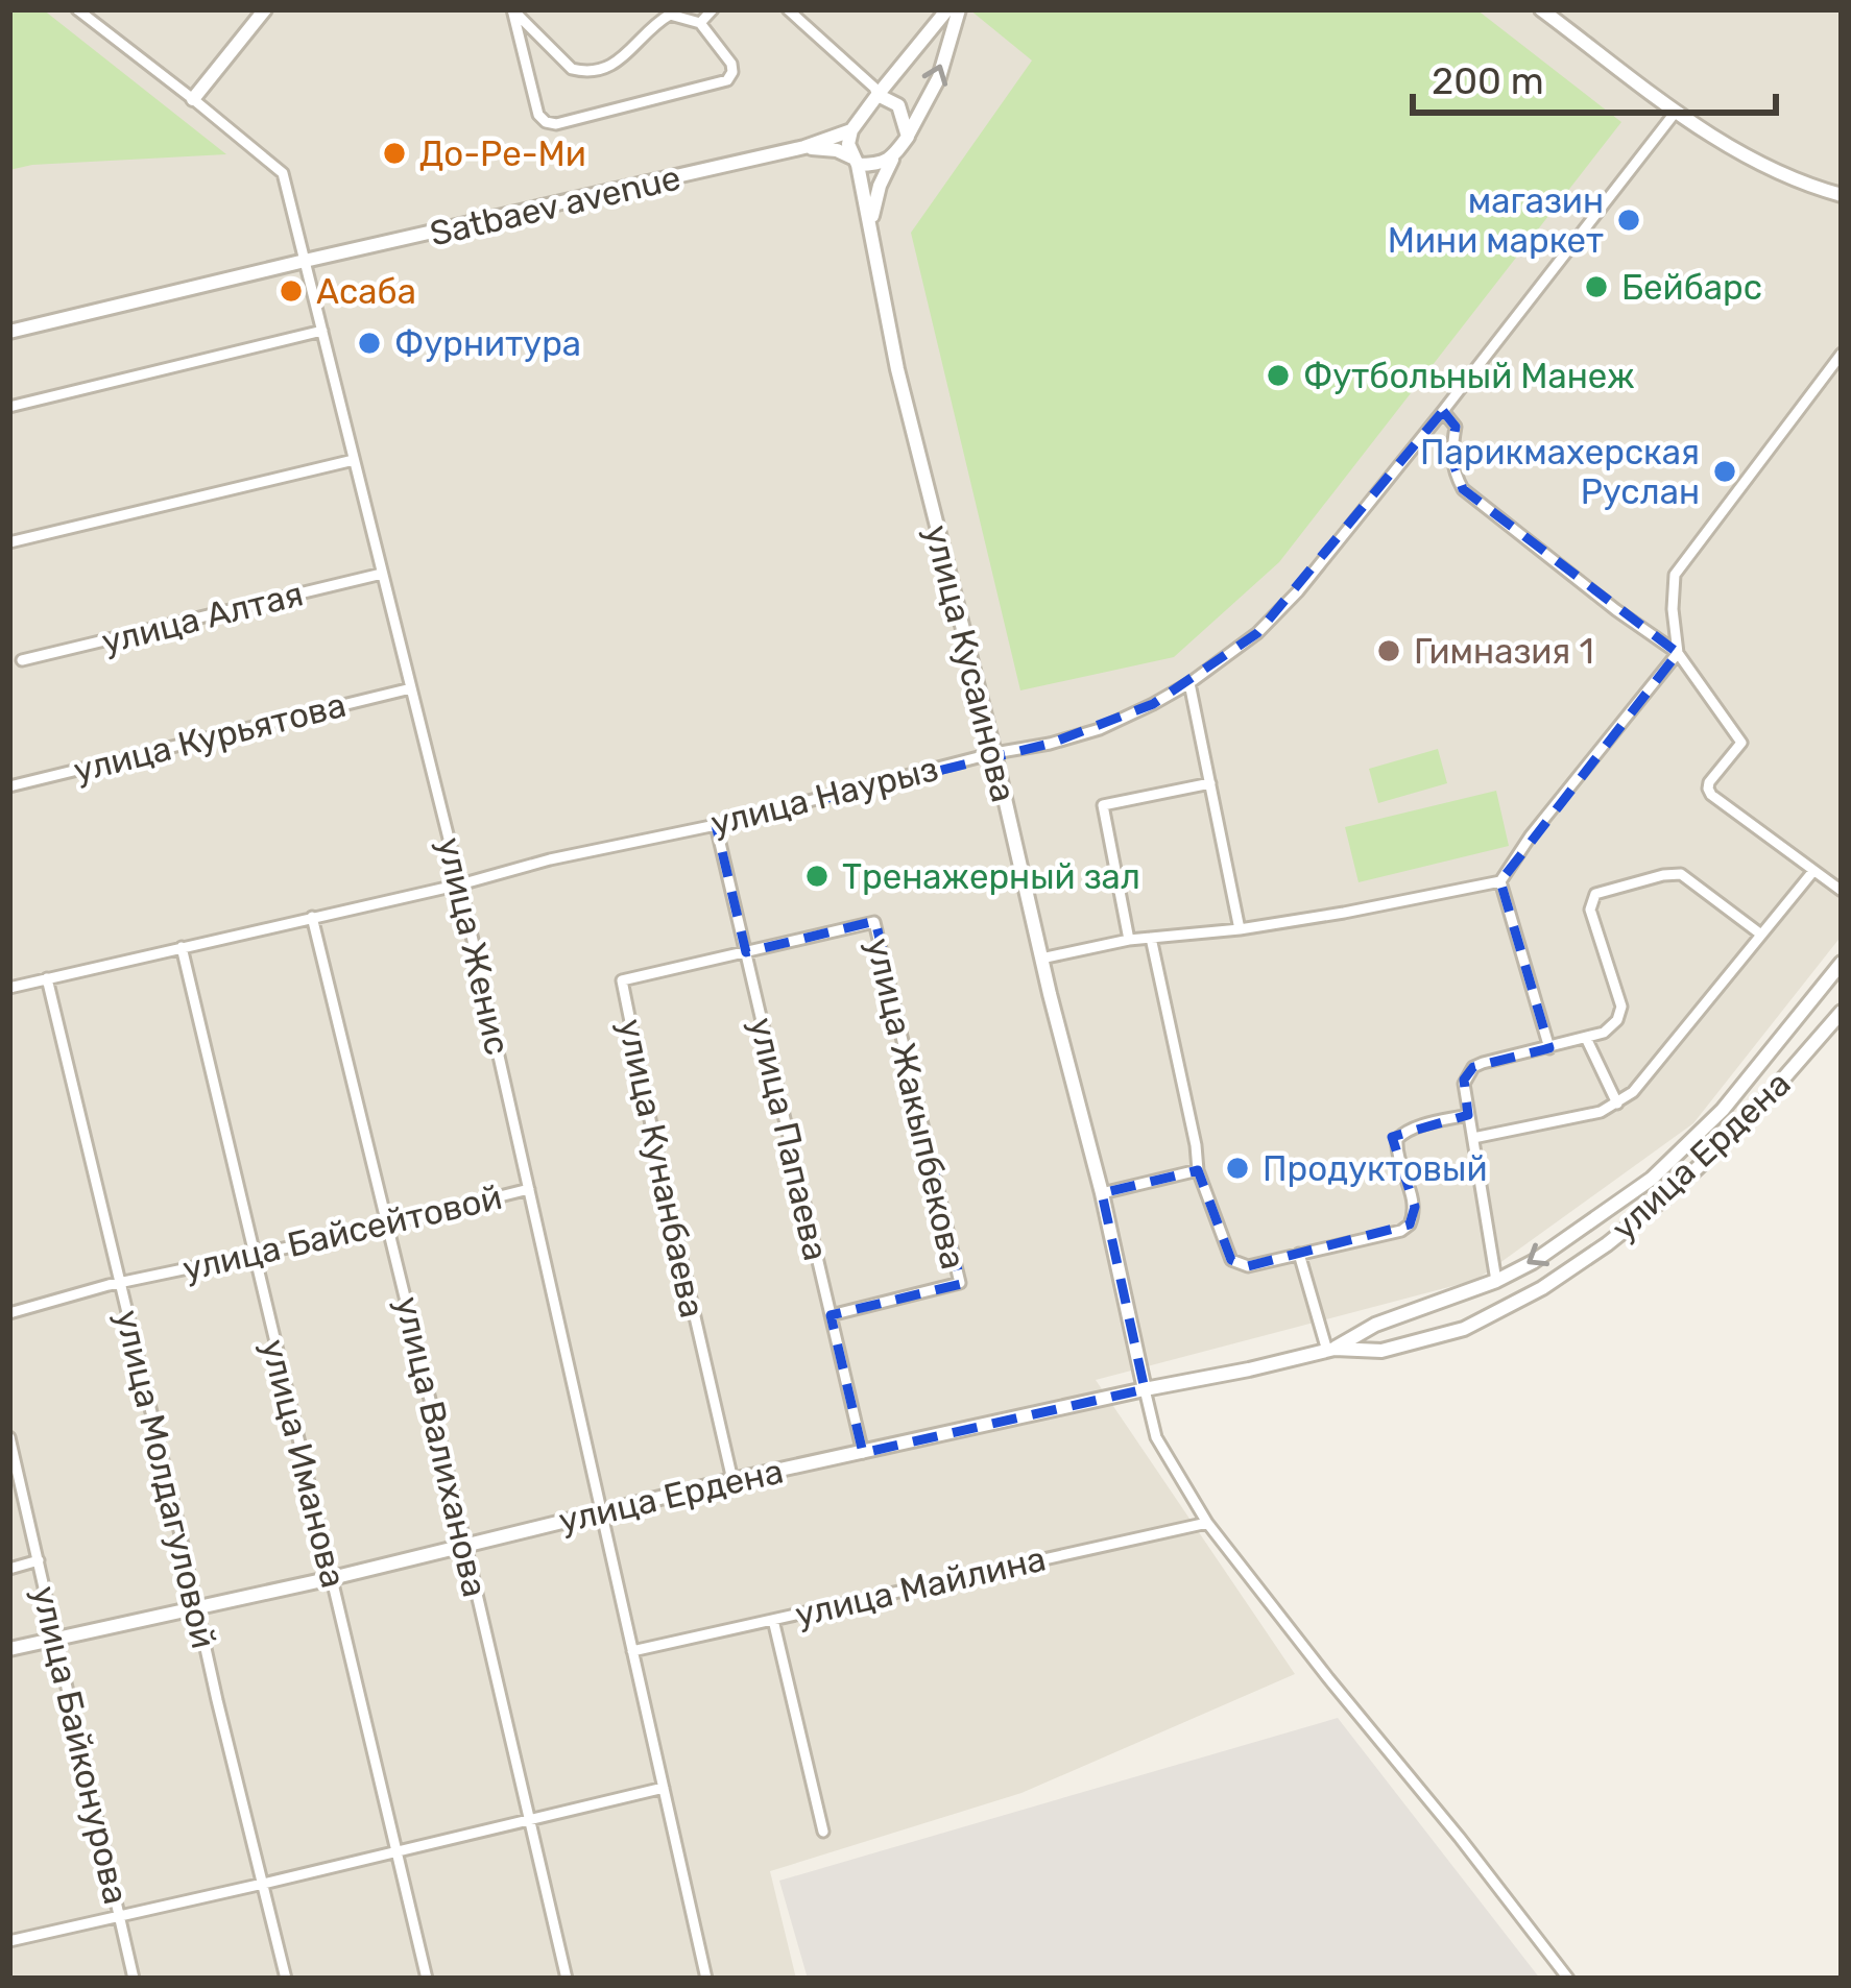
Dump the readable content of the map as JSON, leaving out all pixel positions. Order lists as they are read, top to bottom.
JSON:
{
  "streets": {
    "street": [
      "Satbaev avenue",
      "улица Алтая",
      "улица Кусаинова",
      "улица Курьятова",
      "улица Наурыз",
      "улица Женис",
      "улица Жакыпбекова",
      "улица Папаева",
      "улица Ердена",
      "улица Кунанбаева",
      "улица Байсейтовой",
      "улица Валиханова",
      "улица Иманова",
      "улица Молдагуловой",
      "улица Майлина",
      "улица Байконурова"
    ]
  },
  "crossings": [
    ["Satbaev avenue", "улица Кусаинова"],
    ["Satbaev avenue", "улица Женис"],
    ["улица Алтая", "улица Женис"],
    ["улица Кусаинова", "улица Наурыз"],
    ["улица Кусаинова", "улица Ердена"],
    ["улица Курьятова", "улица Женис"],
    ["улица Наурыз", "улица Женис"],
    ["улица Наурыз", "улица Папаева"],
    ["улица Наурыз", "улица Валиханова"],
    ["улица Наурыз", "улица Иманова"],
    ["улица Наурыз", "улица Молдагуловой"],
    ["улица Женис", "улица Ердена"],
    ["улица Женис", "улица Байсейтовой"],
    ["улица Женис", "улица Майлина"],
    ["улица Жакыпбекова", "улица Папаева"],
    ["улица Жакыпбекова", "улица Кунанбаева"],
    ["улица Папаева", "улица Ердена"],
    ["улица Папаева", "улица Кунанбаева"],
    ["улица Ердена", "улица Кунанбаева"],
    ["улица Ердена", "улица Валиханова"],
    ["улица Ердена", "улица Иманова"],
    ["улица Ердена", "улица Молдагуловой"],
    ["улица Ердена", "улица Байконурова"],
    ["улица Байсейтовой", "улица Валиханова"],
    ["улица Байсейтовой", "улица Иманова"],
    ["улица Байсейтовой", "улица Молдагуловой"]
  ],
  "places": [
    "До-Ре-Ми",
    "магазин Мини маркет",
    "Бейбарс",
    "Асаба",
    "Фурнитура",
    "Футбольный Манеж",
    "Парикмахерская Руслан",
    "Гимназия 1",
    "Тренажерный зал",
    "Продуктовый"
  ],
  "scale_bar": "200 m"
}
